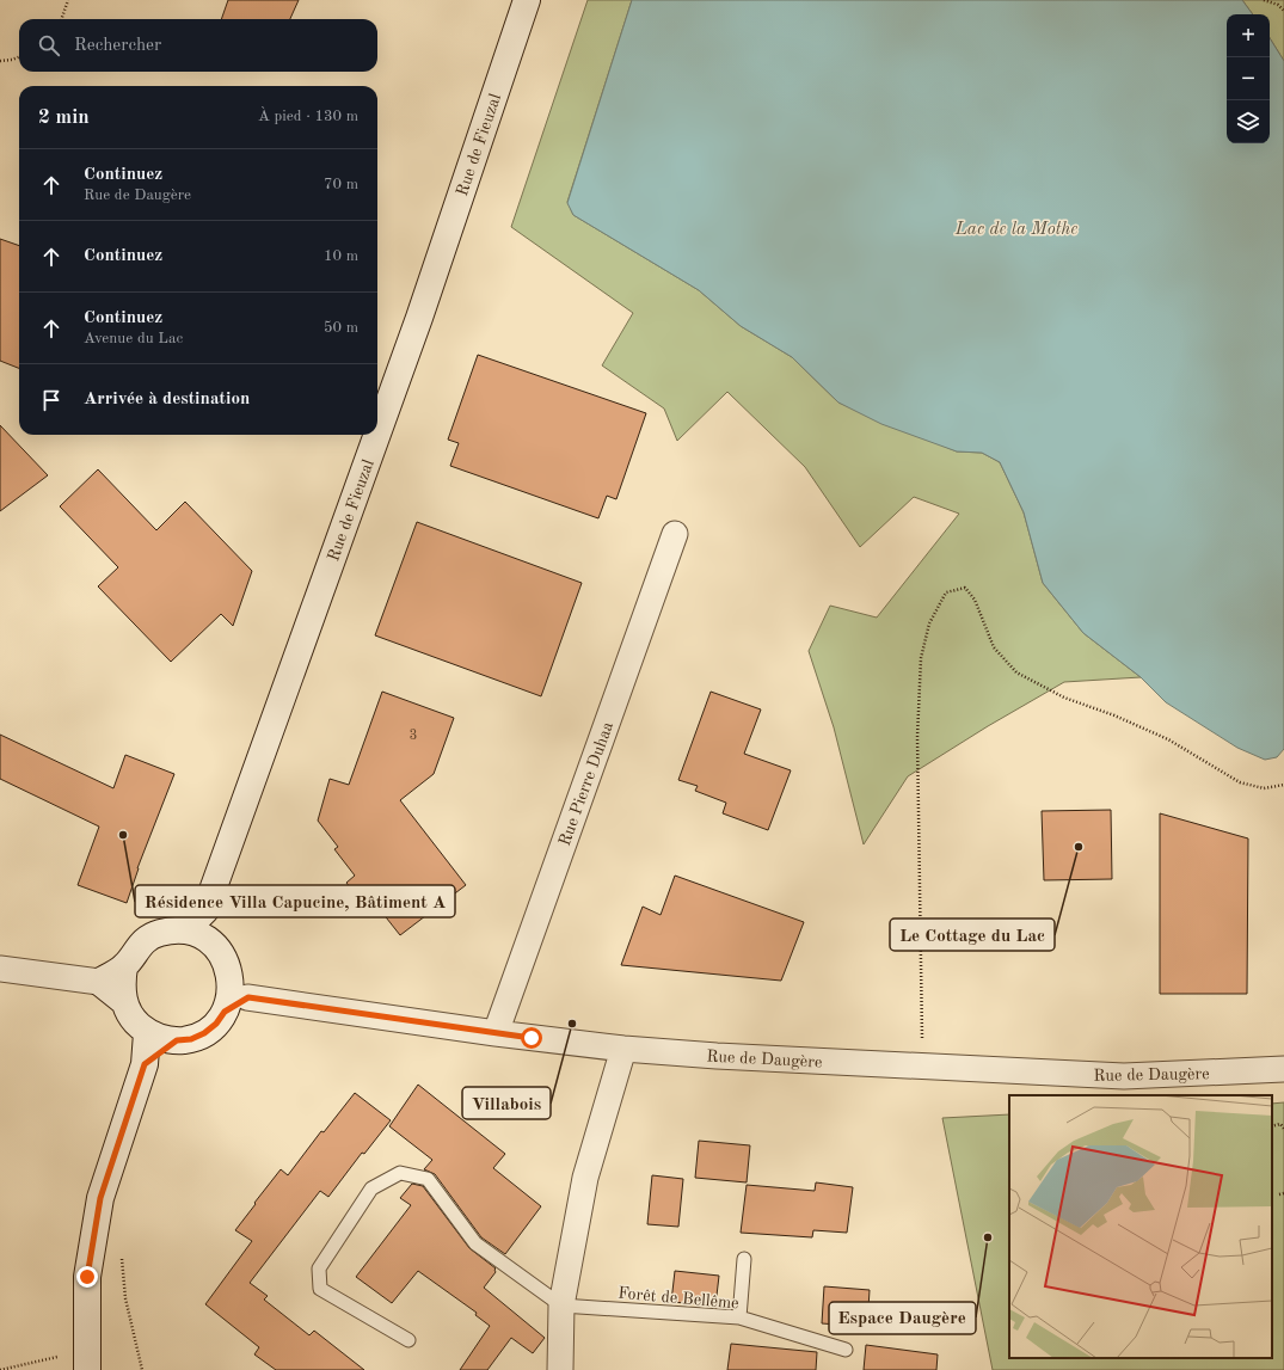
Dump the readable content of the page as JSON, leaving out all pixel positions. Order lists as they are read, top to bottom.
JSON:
{
  "streets": {
    "street": ["Rue de Fieuzal", "Rue Pierre Duhaa", "Rue de Daugère"],
    "lane": ["Forêt de Bellême"]
  },
  "crossings": [
    ["Rue Pierre Duhaa", "Rue de Daugère"]
  ],
  "water": ["Lac de la Mothe"],
  "places": [
    "Résidence Villa Capucine, Bâtiment A",
    "Le Cottage du Lac",
    "Villabois",
    "Espace Daugère"
  ],
  "house_numbers": ["3"],
  "page": {
    "map_buttons": ["+", "−"],
    "search": "Rechercher",
    "heading": ["2 min", "À pied · 130 m"],
    "list": [
      ["Continuez", "Rue de Daugère", "70 m"],
      ["Continuez", "10 m"],
      ["Continuez", "Avenue du Lac", "50 m"],
      "Arrivée à destination"
    ]
  }
}
